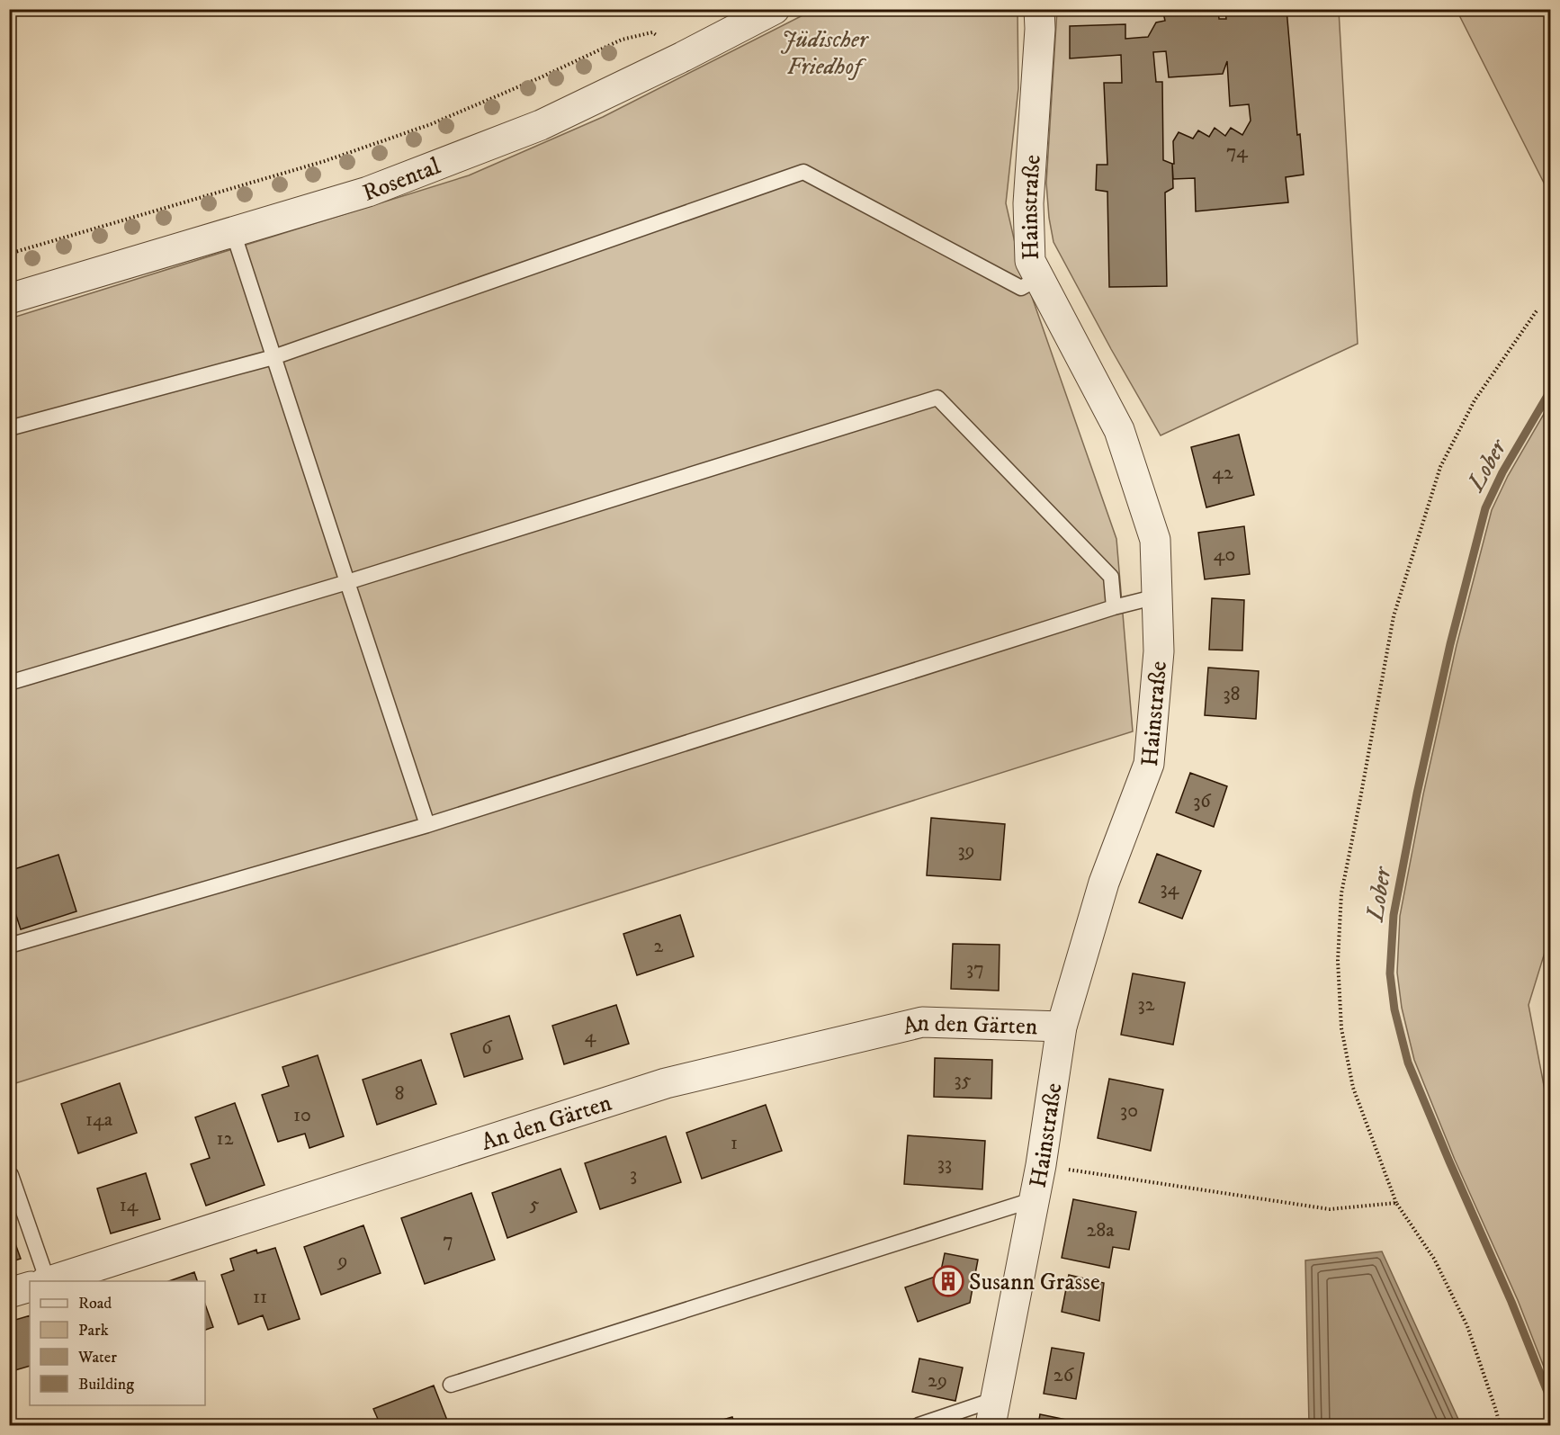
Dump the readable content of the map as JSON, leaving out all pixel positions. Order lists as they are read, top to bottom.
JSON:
{
  "streets": {
    "street": ["Rosental", "Hainstraße", "An den Gärten"]
  },
  "crossings": [
    ["Hainstraße", "An den Gärten"]
  ],
  "water": ["Lober"],
  "parks": ["Jüdischer Friedhof"],
  "places": {
    "building": ["Susann Grasse"]
  },
  "house_numbers": [
    "74",
    "42",
    "40",
    "38",
    "36",
    "39",
    "34",
    "2",
    "37",
    "32",
    "4",
    "6",
    "35",
    "8",
    "30",
    "10",
    "14a",
    "12",
    "1",
    "33",
    "3",
    "5",
    "14",
    "28a",
    "7",
    "9",
    "11",
    "26",
    "29"
  ],
  "legend": [
    "Road",
    "Park",
    "Water",
    "Building"
  ]
}
